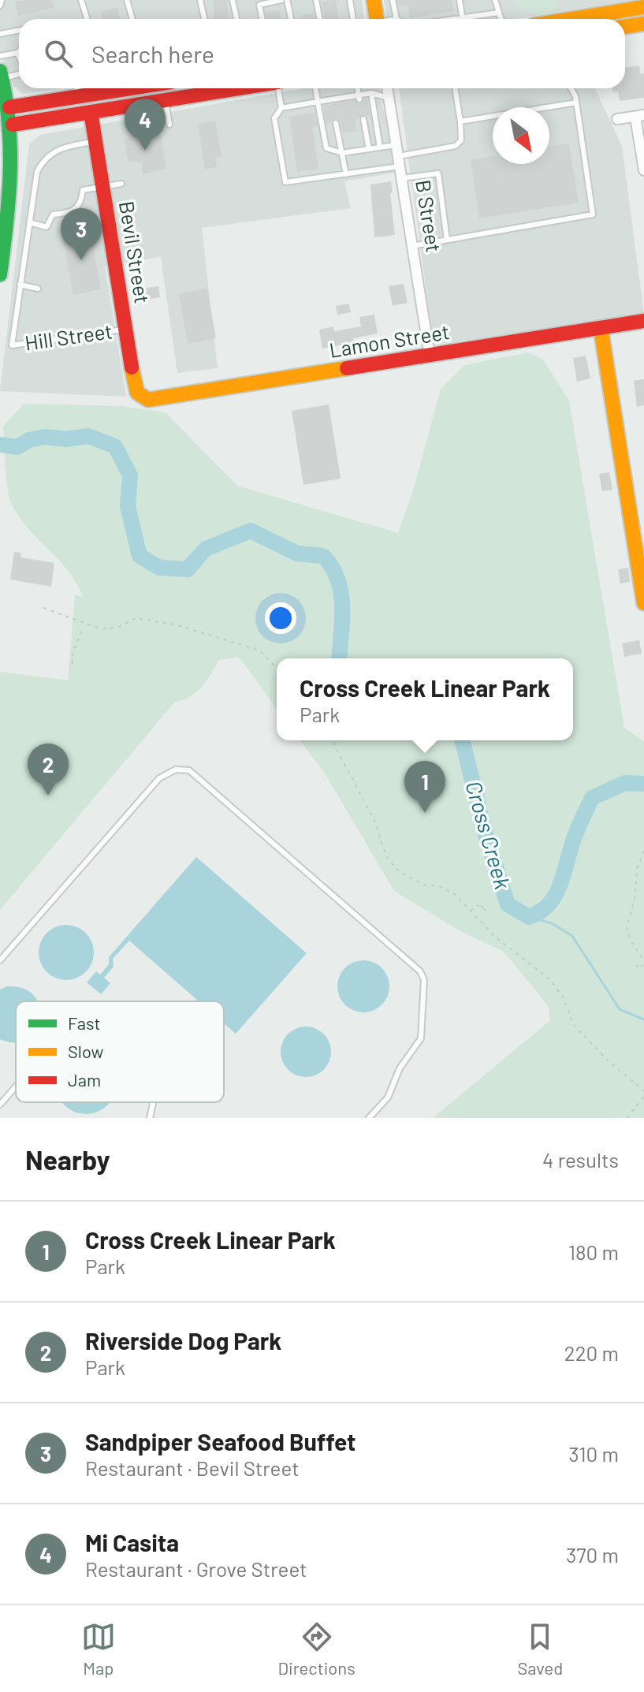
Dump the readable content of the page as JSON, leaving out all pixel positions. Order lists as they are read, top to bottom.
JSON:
{
  "streets": {
    "main road": ["Bevil Street", "Lamon Street"],
    "street": ["B Street"],
    "lane": ["Hill Street"]
  },
  "crossings": [
    ["B Street", "Lamon Street"],
    ["Bevil Street", "Hill Street"],
    ["Bevil Street", "Lamon Street"]
  ],
  "water": ["Cross Creek"],
  "legend": ["Fast", "Slow", "Jam"],
  "north": "bottom right",
  "page": {
    "search": "Search here",
    "pins": [
      "4",
      "3",
      "2",
      "1"
    ],
    "popup": ["Cross Creek Linear Park", "Park"],
    "heading": ["Nearby", "4 results"],
    "list": [
      {
        "mark": "1",
        "name": "Cross Creek Linear Park",
        "note": "Park",
        "value": "180 m"
      },
      {
        "mark": "2",
        "name": "Riverside Dog Park",
        "note": "Park",
        "value": "220 m"
      },
      {
        "mark": "3",
        "name": "Sandpiper Seafood Buffet",
        "note": "Restaurant · Bevil Street",
        "value": "310 m"
      },
      {
        "mark": "4",
        "name": "Mi Casita",
        "note": "Restaurant · Grove Street",
        "value": "370 m"
      }
    ],
    "nav": ["Map", "Directions", "Saved"]
  }
}
